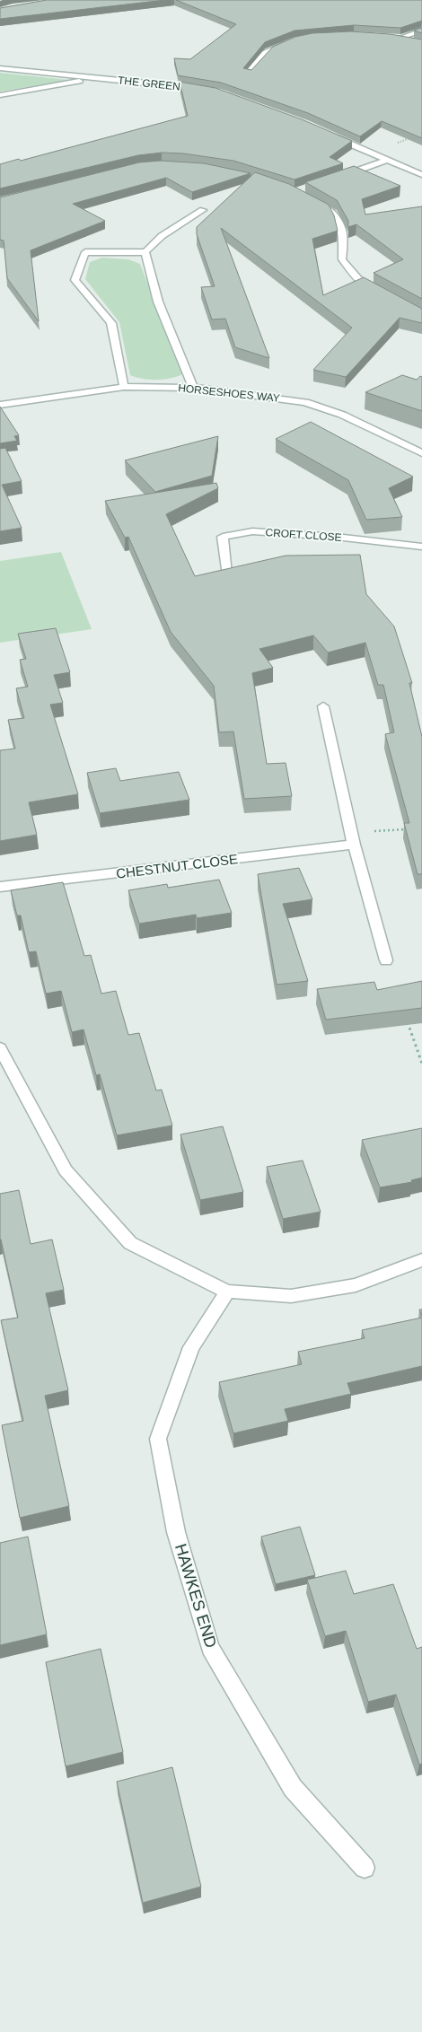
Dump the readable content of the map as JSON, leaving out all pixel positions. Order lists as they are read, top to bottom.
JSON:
{
  "streets": {
    "street": [
      "THE GREEN",
      "HORSESHOES WAY",
      "CROFT CLOSE",
      "CHESTNUT CLOSE",
      "HAWKES END"
    ]
  }
}
